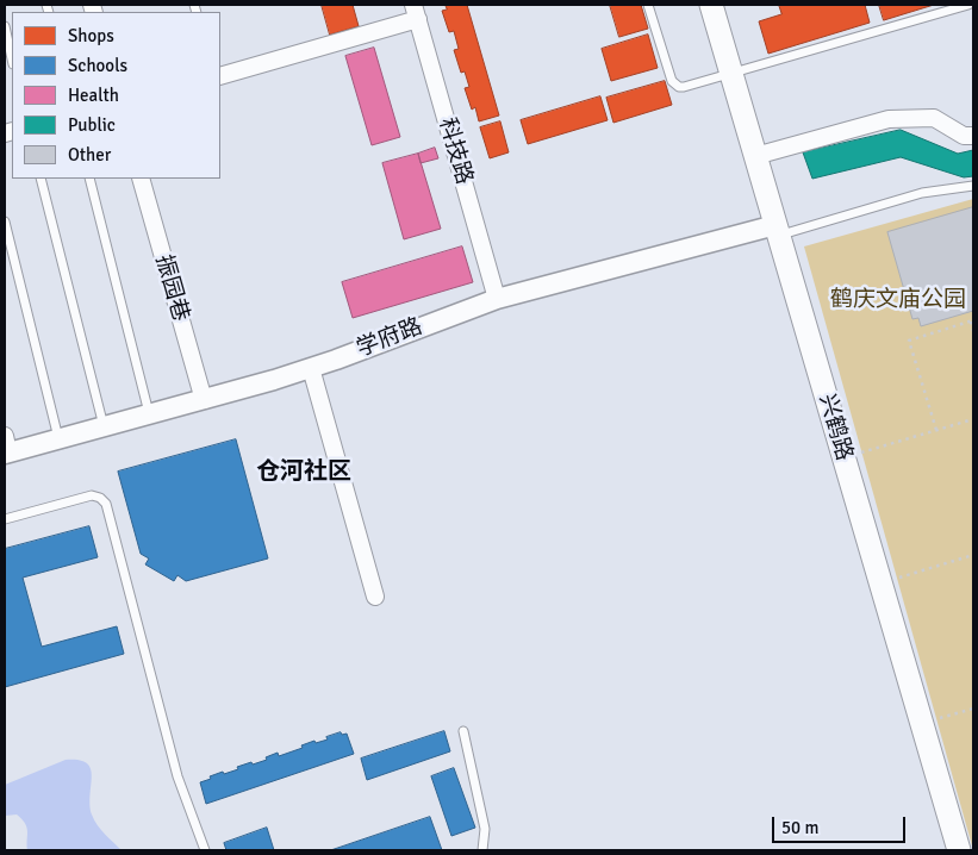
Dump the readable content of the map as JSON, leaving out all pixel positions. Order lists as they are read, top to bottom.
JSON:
{
  "streets": {
    "main road": ["兴鹤路"],
    "street": ["科技路", "振园巷", "学府路"]
  },
  "crossings": [
    ["科技路", "学府路"],
    ["振园巷", "学府路"],
    ["学府路", "兴鹤路"]
  ],
  "districts": ["仓河社区"],
  "parks": ["鹤庆文庙公园"],
  "legend": [
    "Shops",
    "Schools",
    "Health",
    "Public",
    "Other"
  ],
  "scale_bar": "50 m"
}
